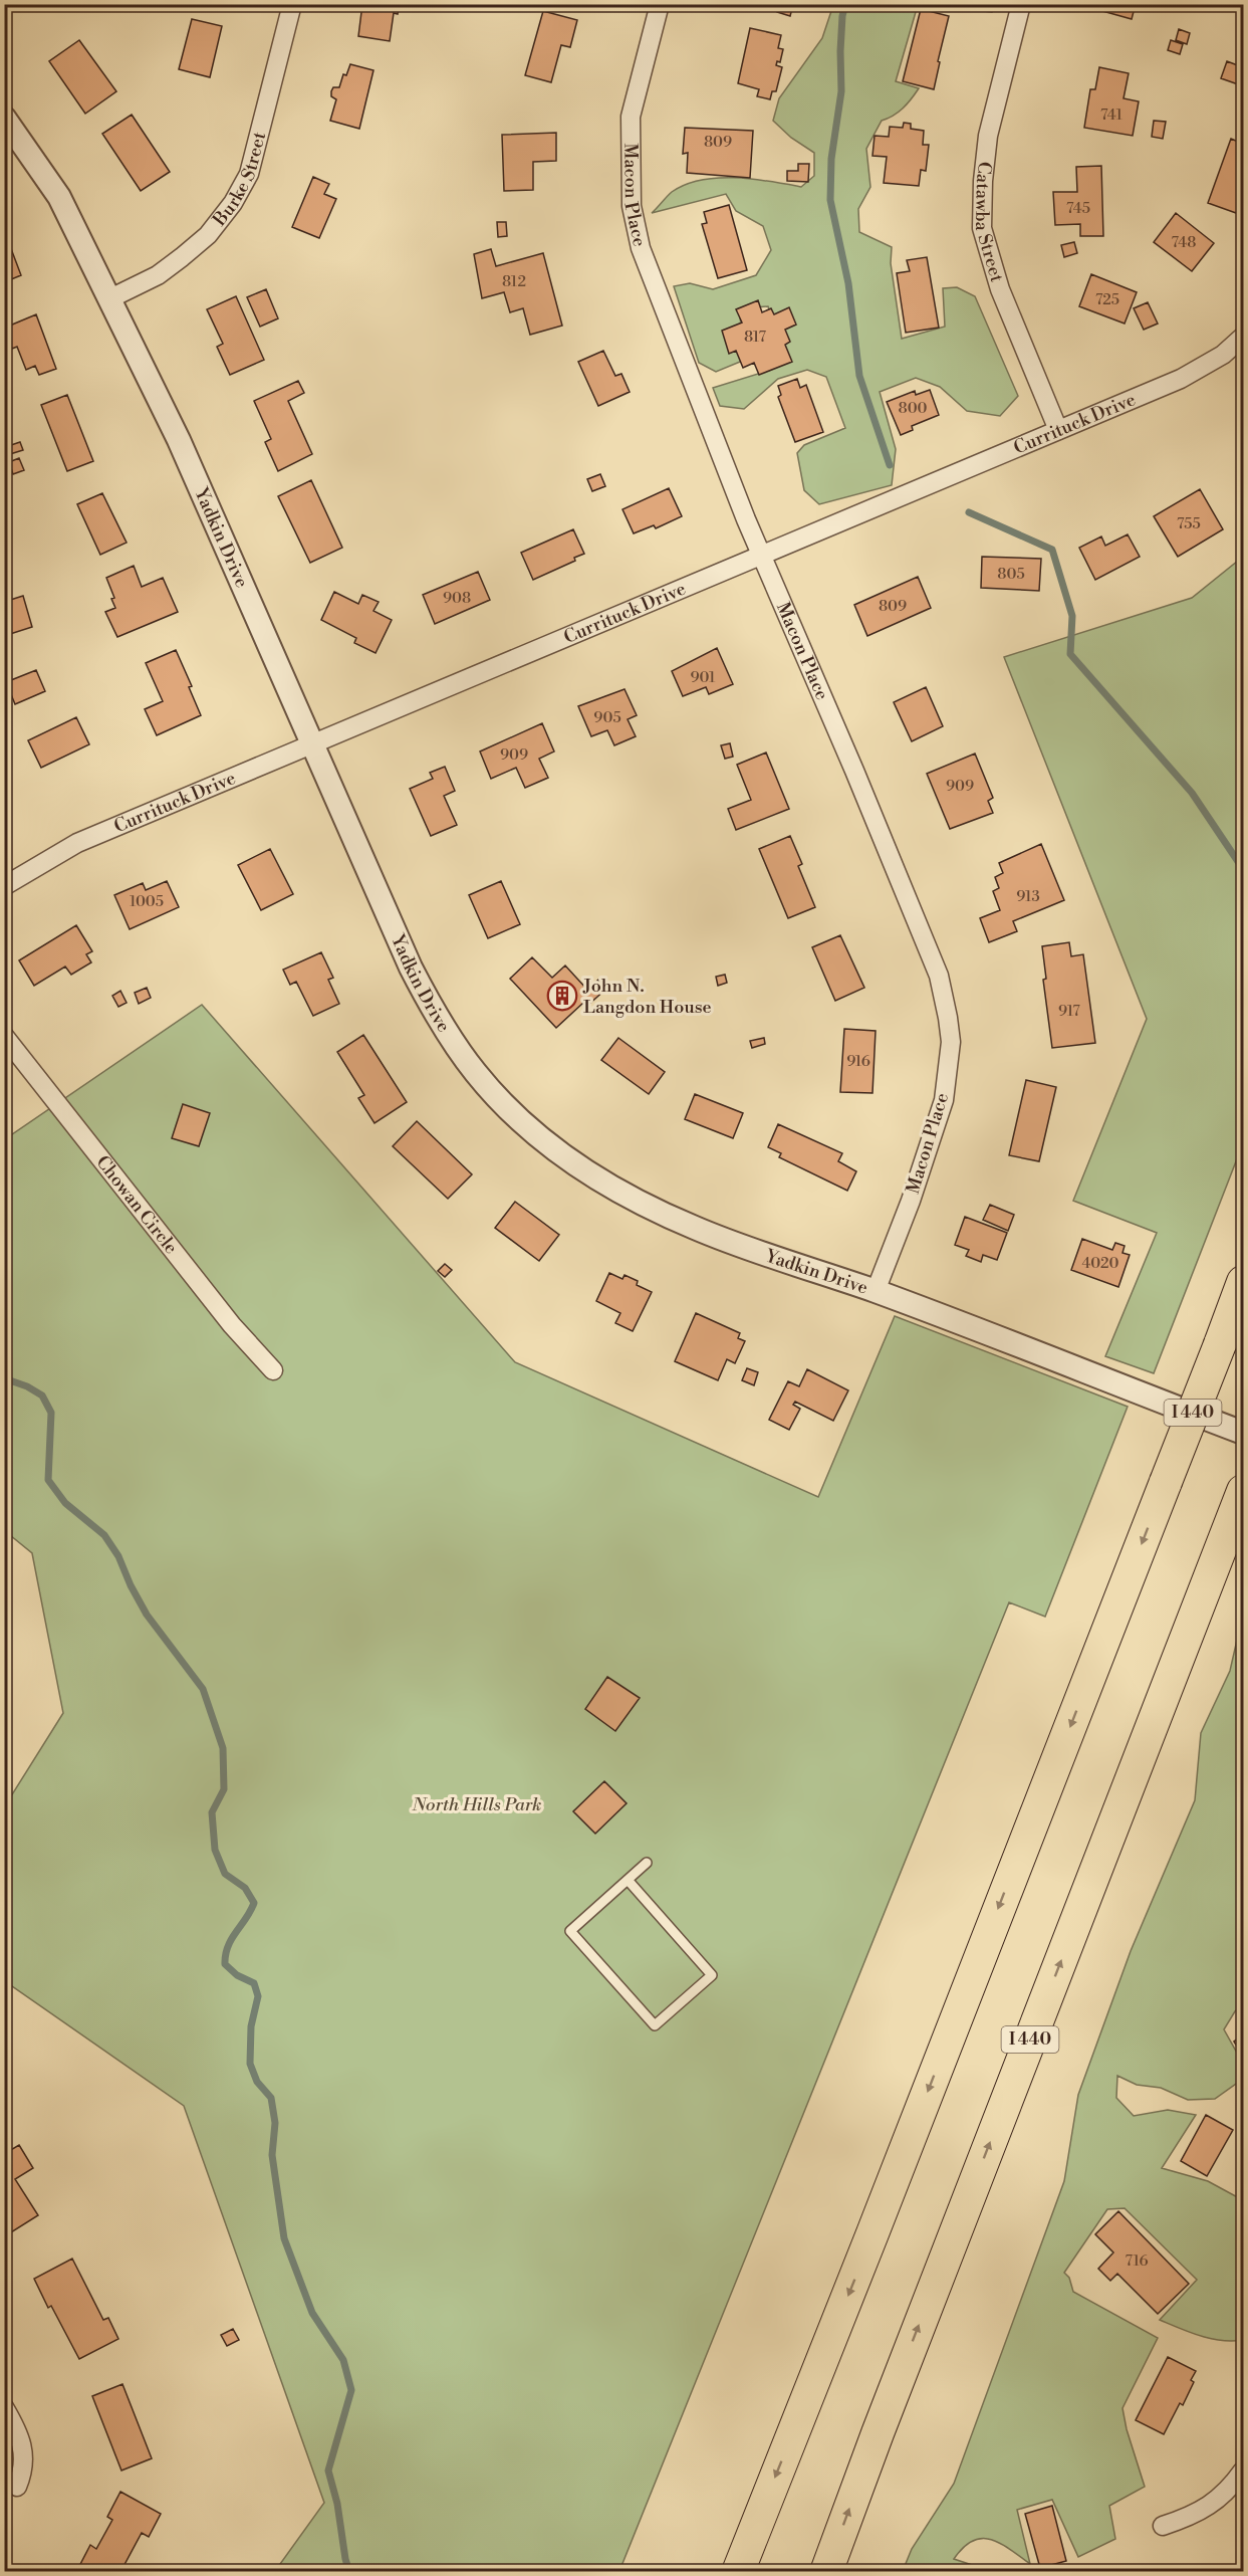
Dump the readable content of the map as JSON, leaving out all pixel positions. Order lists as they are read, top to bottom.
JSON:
{
  "streets": {
    "highway": ["I 440"],
    "street": [
      "Burke Street",
      "Macon Place",
      "Catawba Street",
      "Currituck Drive",
      "Yadkin Drive",
      "Chowan Circle"
    ]
  },
  "crossings": [
    ["Burke Street", "Yadkin Drive"],
    ["Macon Place", "Currituck Drive"],
    ["Macon Place", "Yadkin Drive"],
    ["Catawba Street", "Currituck Drive"],
    ["Currituck Drive", "Yadkin Drive"]
  ],
  "parks": ["North Hills Park"],
  "places": {
    "building": ["John N. Langdon House"]
  },
  "house_numbers": [
    "741",
    "809",
    "745",
    "748",
    "812",
    "725",
    "817",
    "800",
    "755",
    "805",
    "908",
    "809",
    "901",
    "905",
    "909",
    "909",
    "913",
    "1005",
    "917",
    "916",
    "4020",
    "716"
  ]
}
